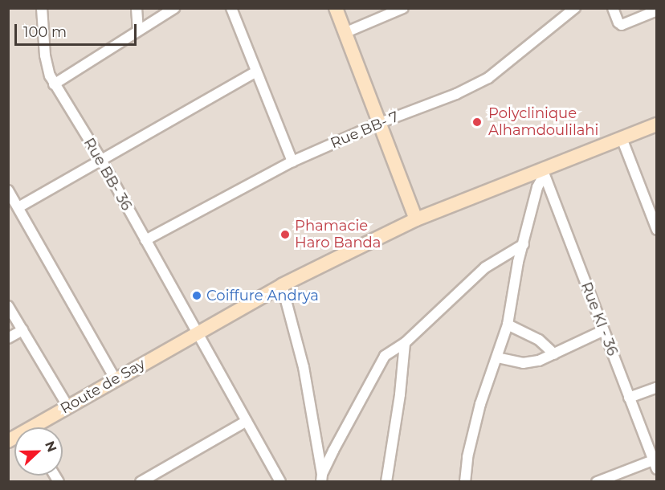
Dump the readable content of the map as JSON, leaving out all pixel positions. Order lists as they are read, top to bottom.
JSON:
{
  "streets": {
    "main road": ["Route de Say"],
    "street": ["Rue BB- 7", "Rue BB- 36", "Rue KI - 36"]
  },
  "crossings": [
    ["Rue BB- 7", "Rue BB- 36"],
    ["Rue BB- 36", "Route de Say"],
    ["Rue KI - 36", "Route de Say"]
  ],
  "places": ["Polyclinique Alhamdoulilahi", "Phamacie Haro Banda", "Coiffure Andrya"],
  "scale_bar": "100 m",
  "north": "right"
}
